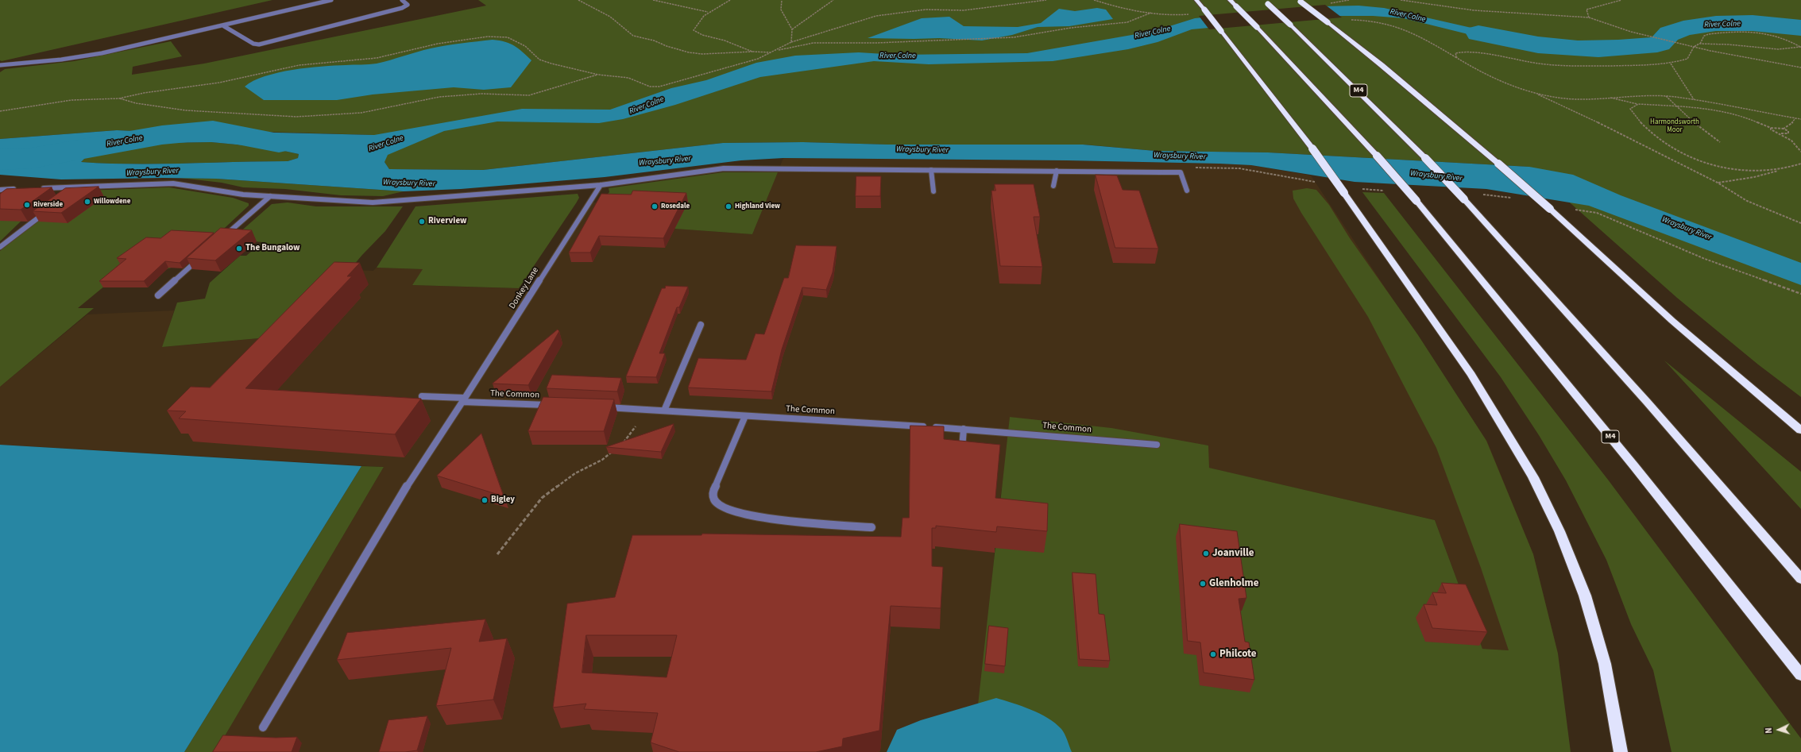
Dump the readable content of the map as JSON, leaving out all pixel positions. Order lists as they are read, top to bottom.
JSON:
{
  "streets": {
    "highway": ["M4"],
    "street": ["Donkey Lane", "The Common"]
  },
  "crossings": [
    ["Donkey Lane", "The Common"]
  ],
  "water": ["River Colne", "Wraysbury River"],
  "parks": ["Harmondsworth Moor"],
  "places": [
    "Willowdene",
    "Riverside",
    "Rosedale",
    "Highland View",
    "Riverview",
    "The Bungalow",
    "Bigley",
    "Joanville",
    "Glenholme",
    "Philcote"
  ],
  "north": "left"
}
